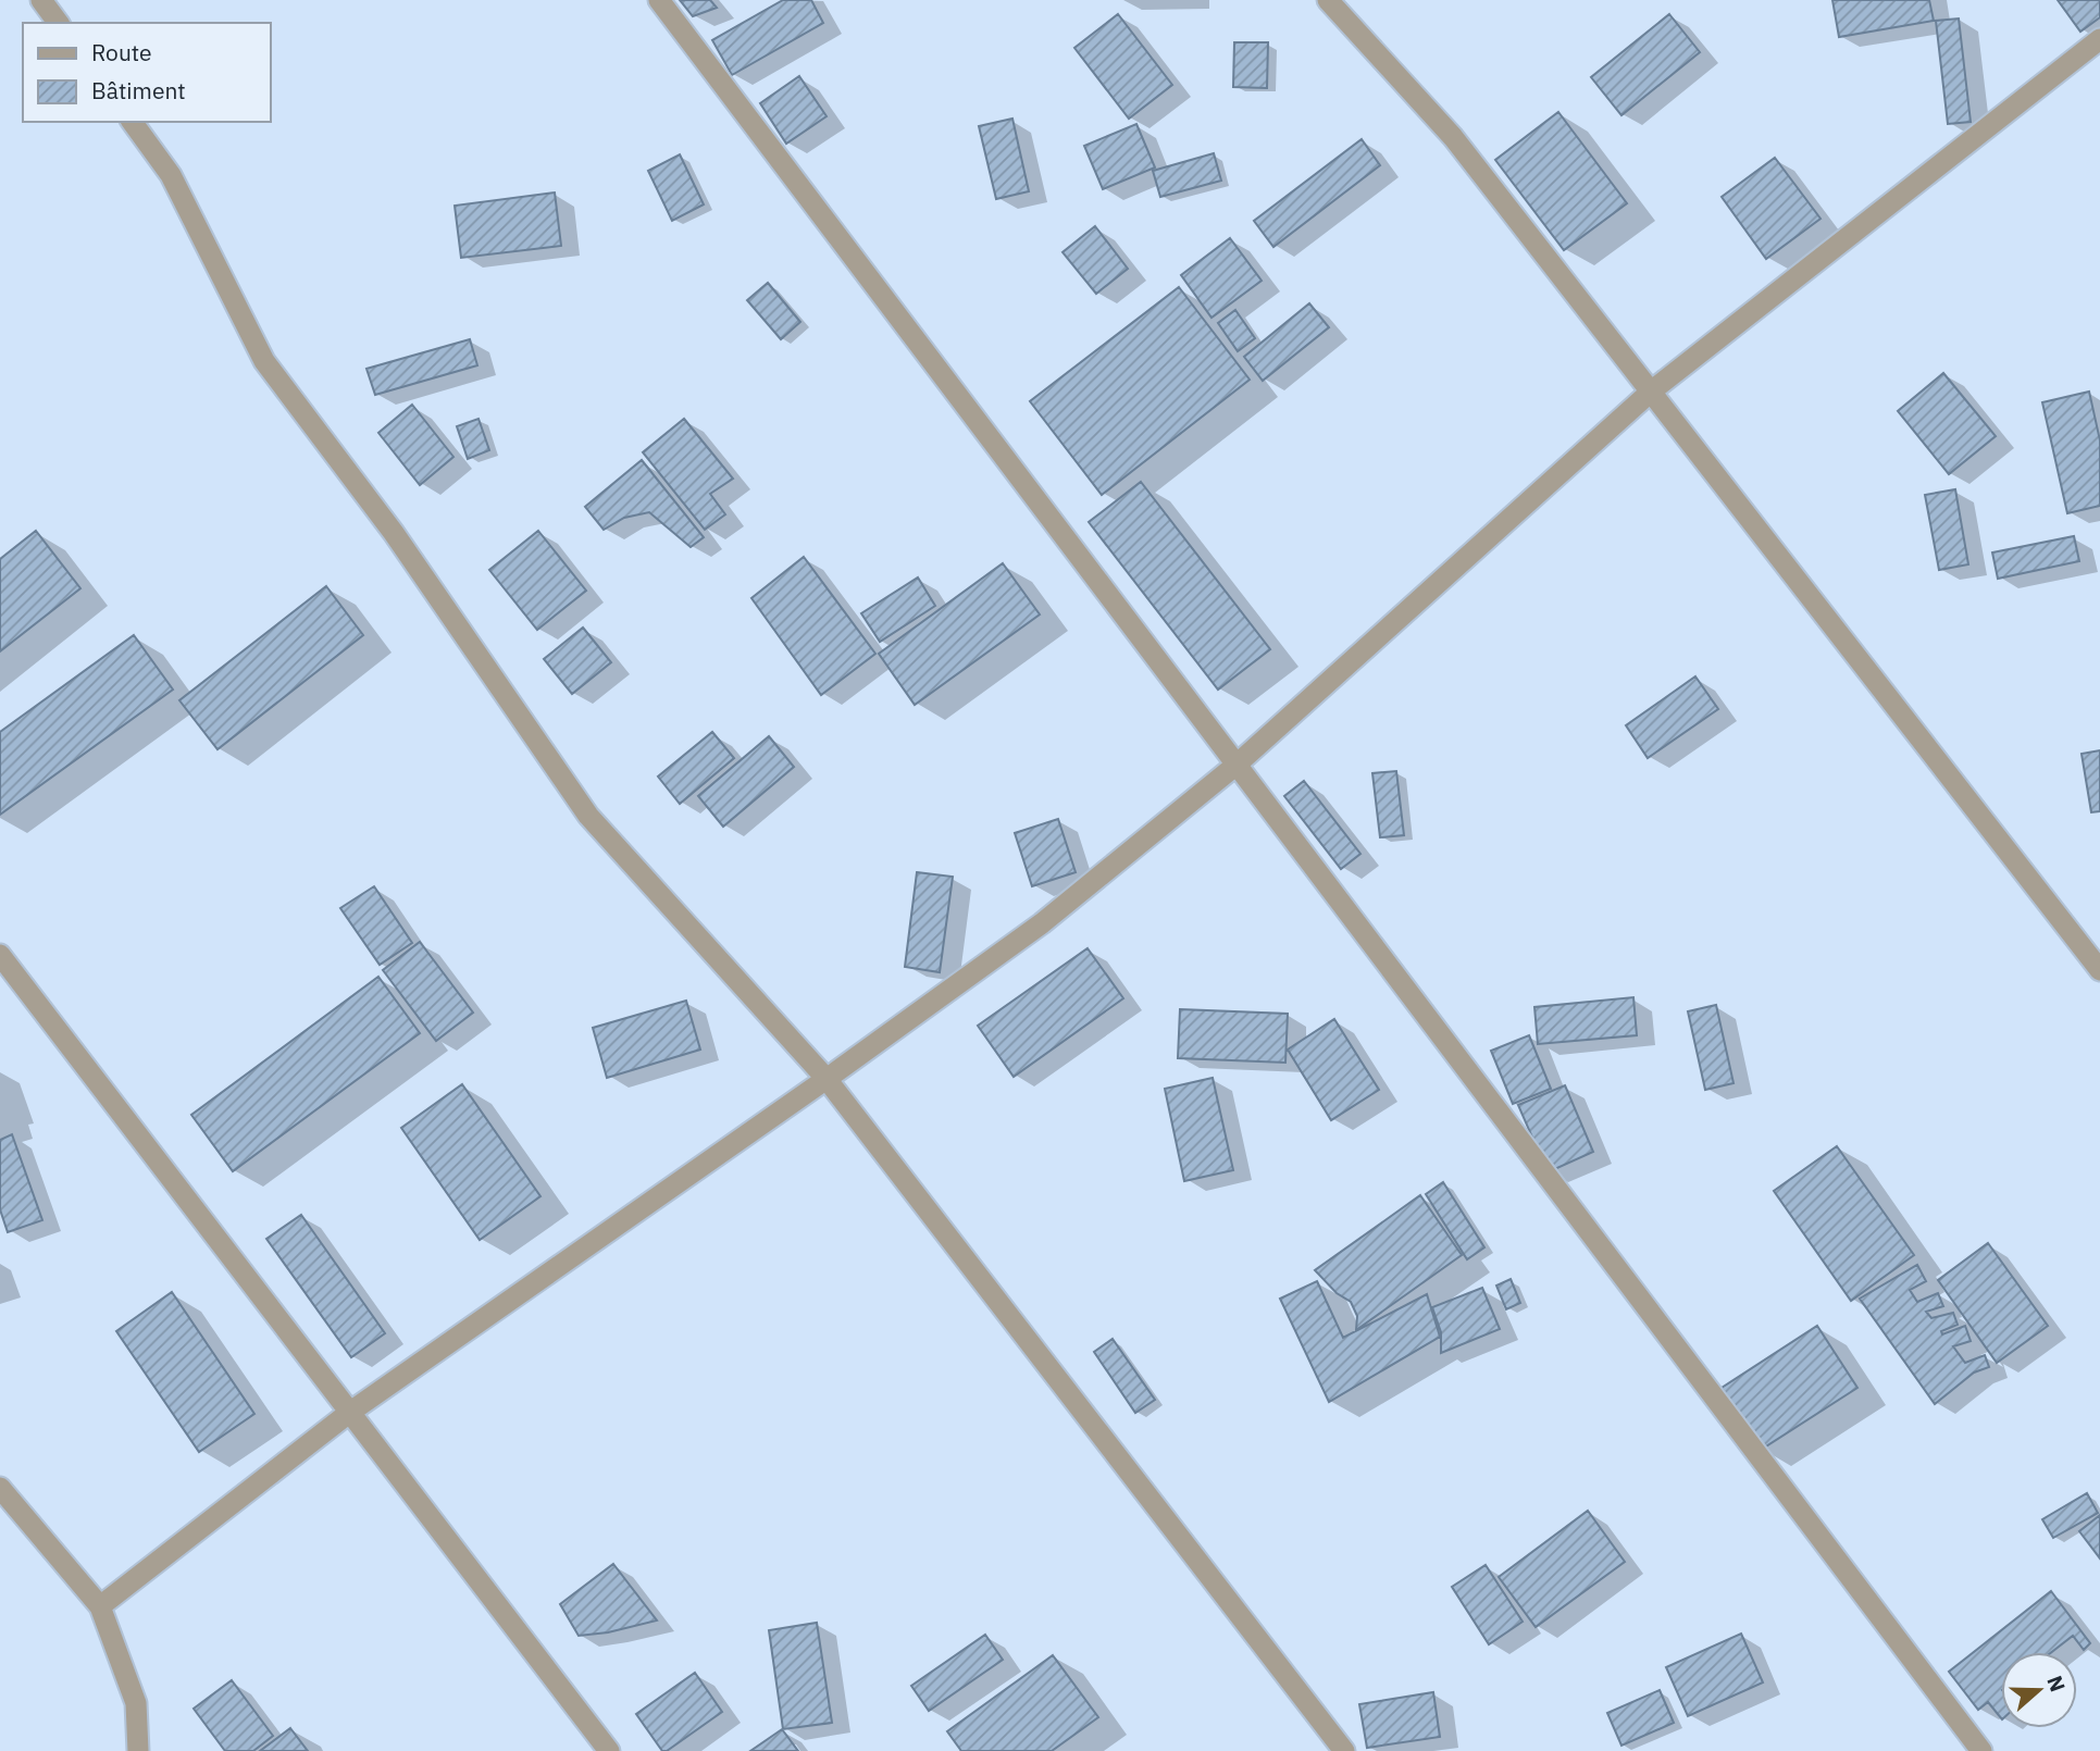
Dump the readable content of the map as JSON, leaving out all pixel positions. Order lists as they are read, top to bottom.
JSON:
{
  "legend": ["Route", "Bâtiment"],
  "north": "right"
}
